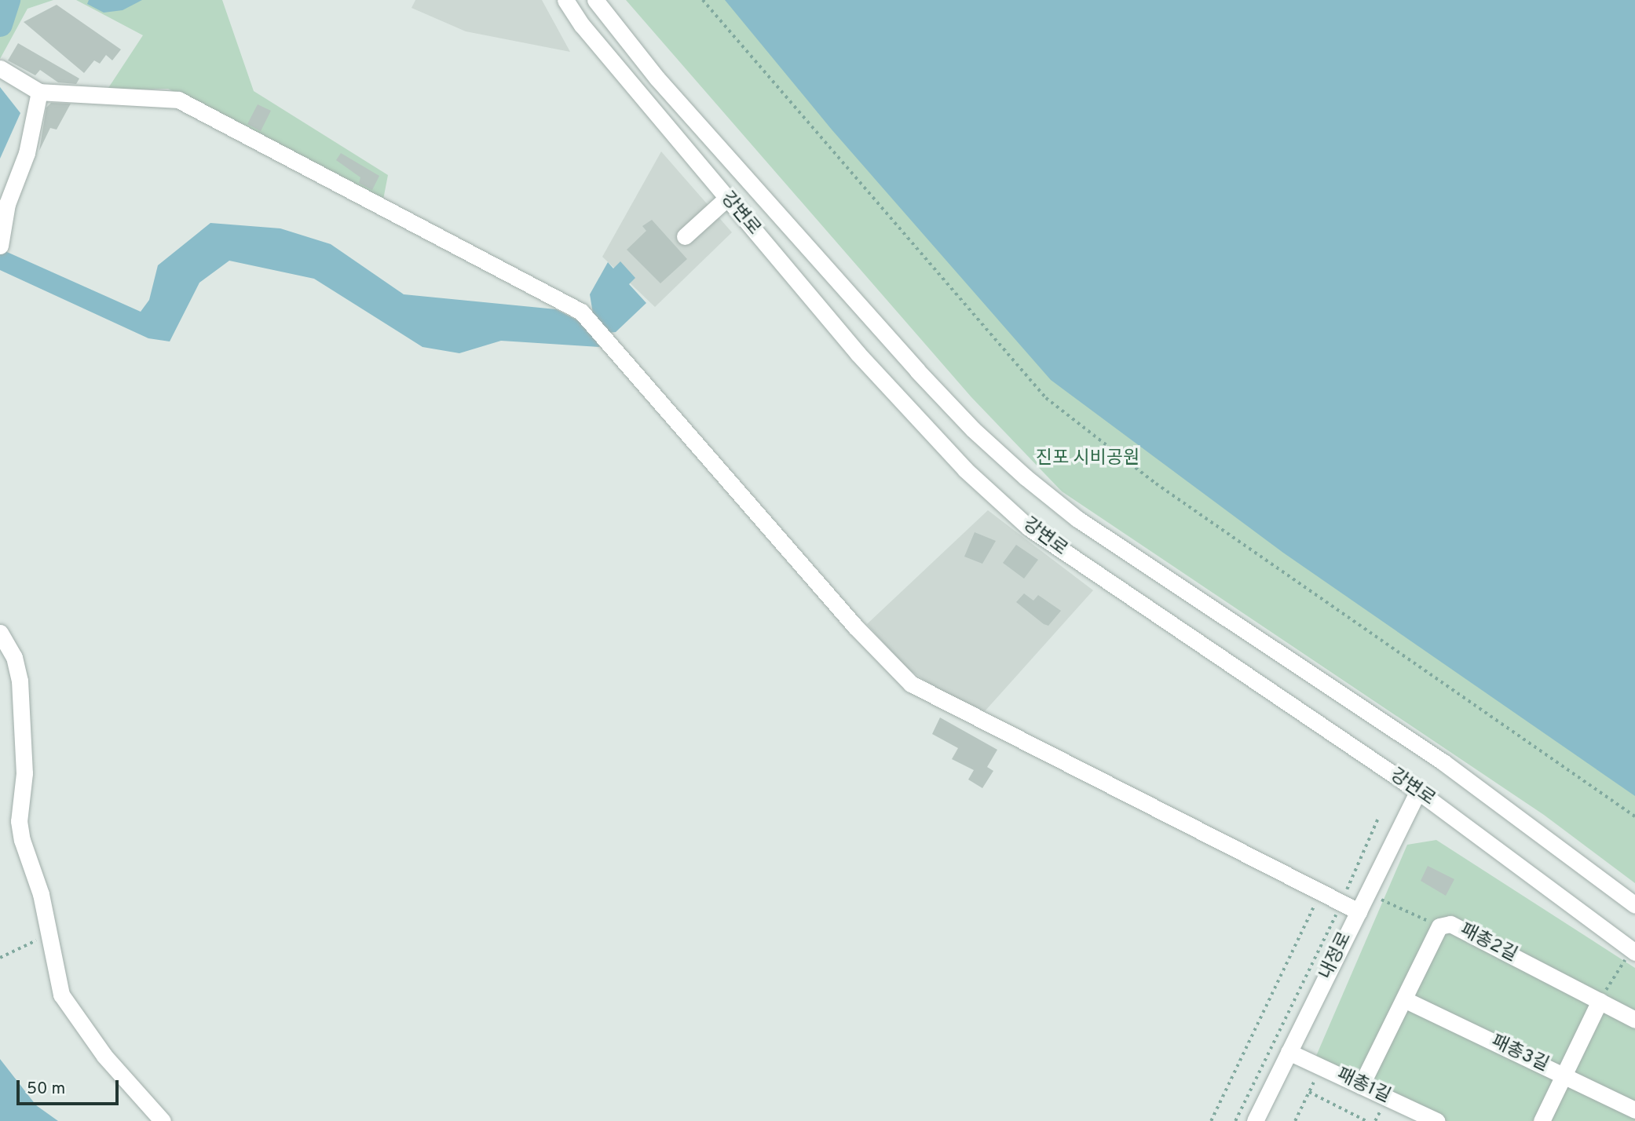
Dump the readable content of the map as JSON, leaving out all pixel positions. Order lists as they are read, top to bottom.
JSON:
{
  "streets": {
    "street": [
      "강변로",
      "패총2길",
      "내정로",
      "패총3길",
      "패총1길"
    ]
  },
  "crossings": [
    ["강변로", "내정로"],
    ["패총2길", "패총3길"],
    ["패총2길", "패총1길"],
    ["내정로", "패총1길"]
  ],
  "parks": ["진포 시비공원"],
  "scale_bar": "50 m"
}
